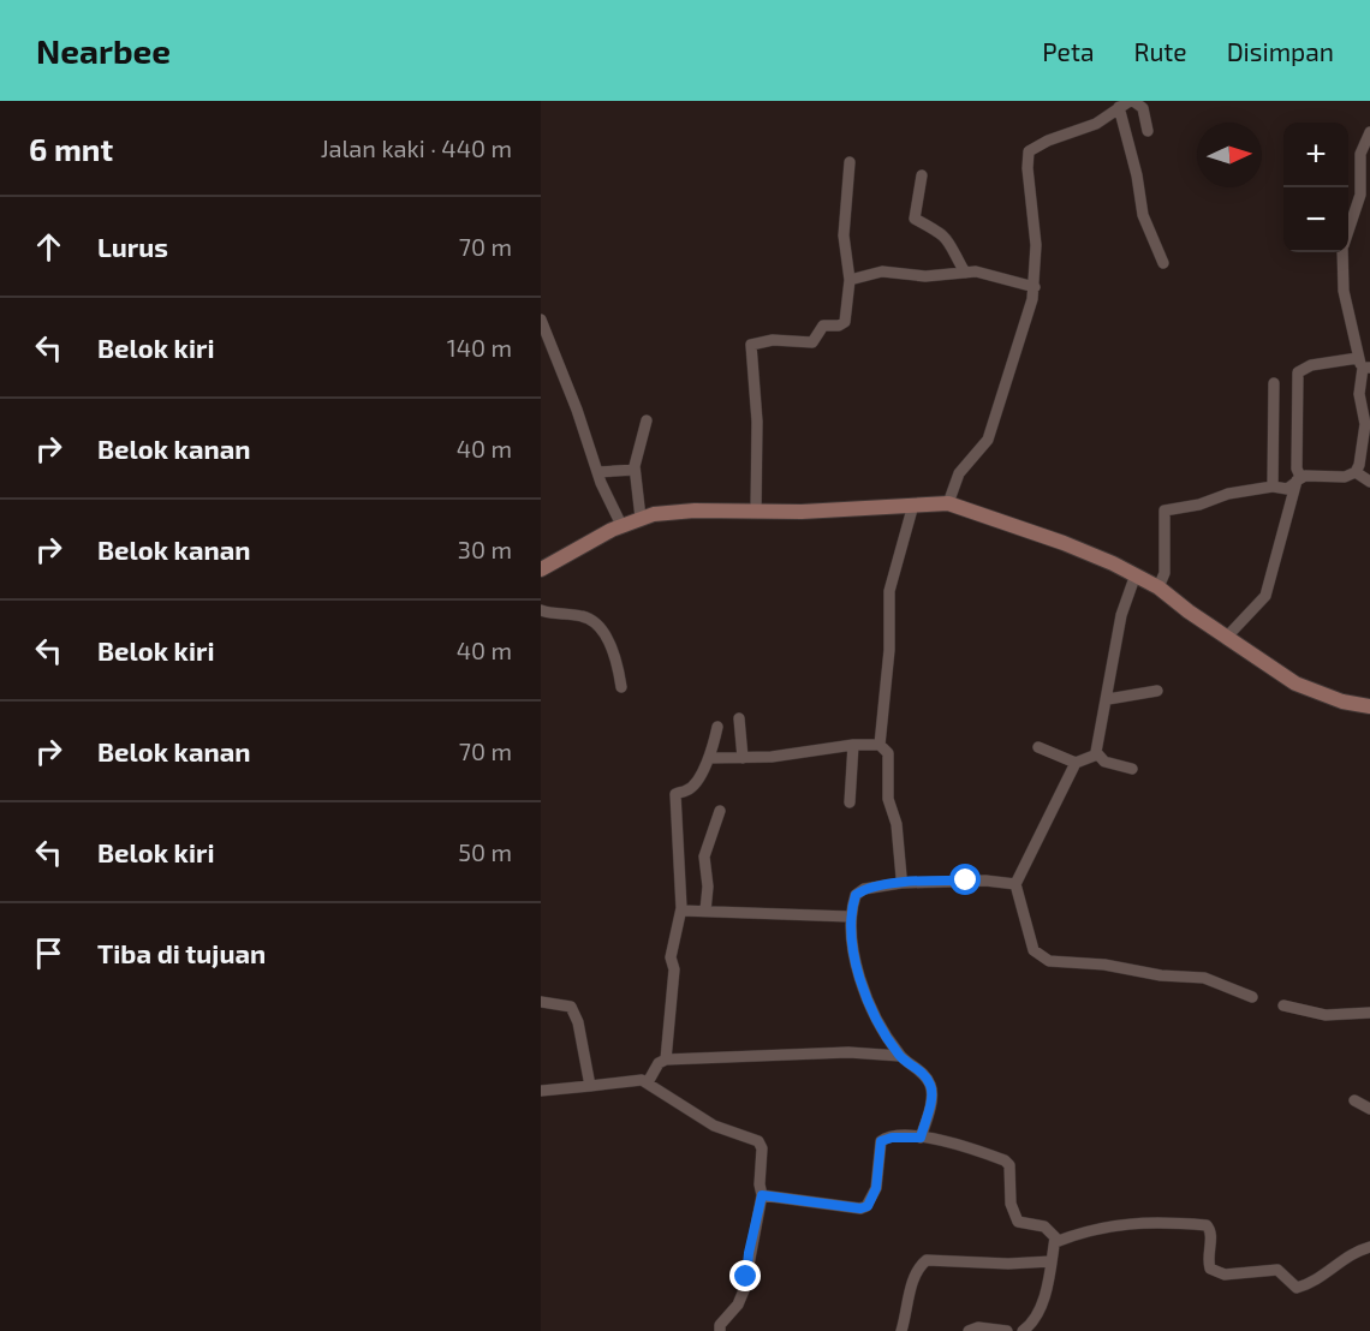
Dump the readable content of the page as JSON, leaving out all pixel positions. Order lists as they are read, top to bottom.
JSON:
{
  "north": "right",
  "page": {
    "header": "Nearbee",
    "nav": ["Peta", "Rute", "Disimpan"],
    "heading": ["6 mnt", "Jalan kaki · 440 m"],
    "map_buttons": ["+", "−"],
    "list": [
      ["Lurus", "70 m"],
      ["Belok kiri", "140 m"],
      ["Belok kanan", "40 m"],
      ["Belok kanan", "30 m"],
      ["Belok kiri", "40 m"],
      ["Belok kanan", "70 m"],
      ["Belok kiri", "50 m"],
      "Tiba di tujuan"
    ]
  }
}
